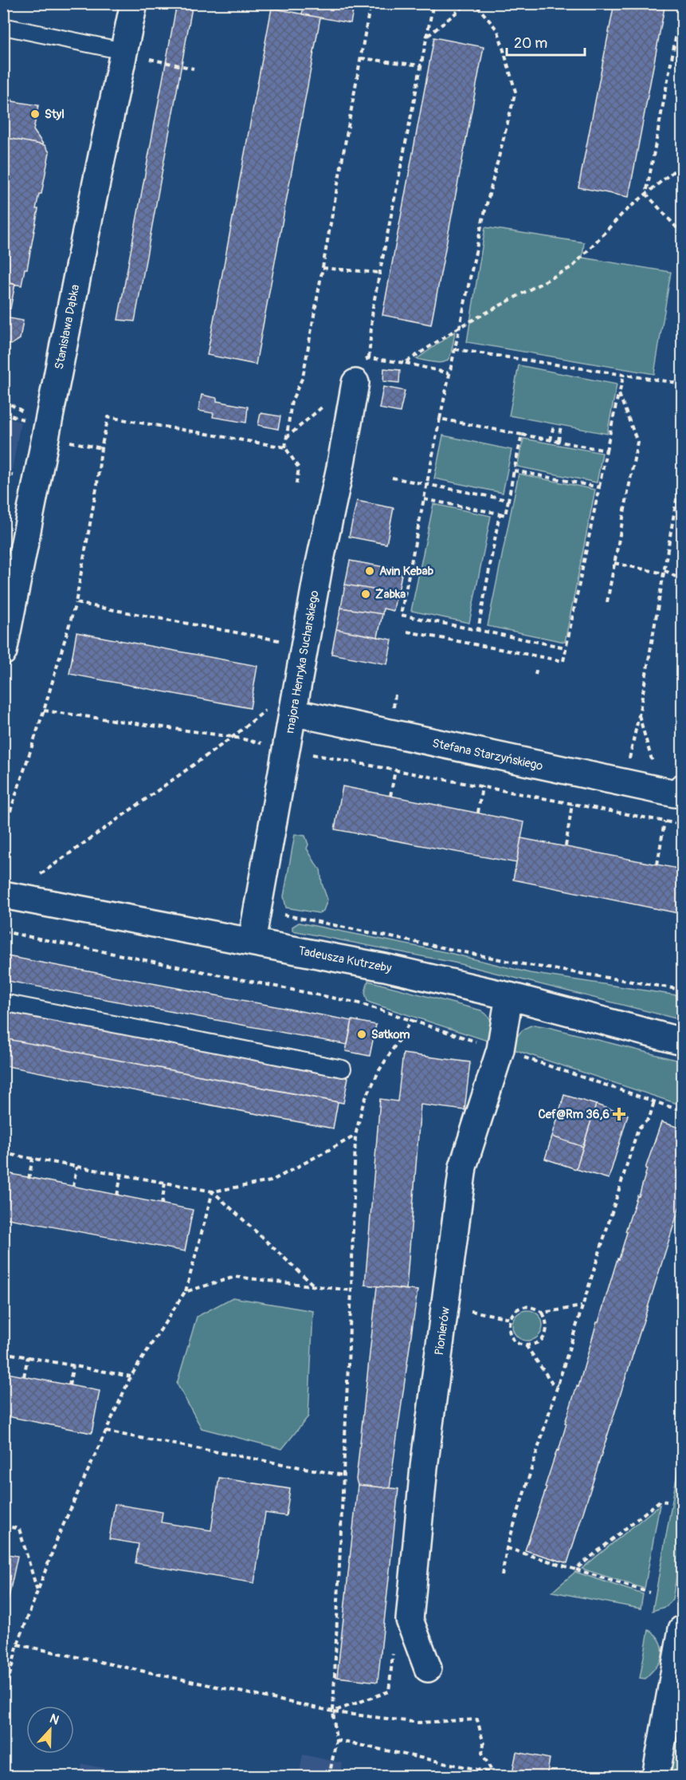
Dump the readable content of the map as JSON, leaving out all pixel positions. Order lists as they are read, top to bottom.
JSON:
{
  "streets": {
    "street": [
      "Stanisława Dąbka",
      "majora Henryka Sucharskiego",
      "Stefana Starzyńskiego",
      "Tadeusza Kutrzeby",
      "Pionierów"
    ]
  },
  "crossings": [
    ["majora Henryka Sucharskiego", "Stefana Starzyńskiego"],
    ["majora Henryka Sucharskiego", "Tadeusza Kutrzeby"],
    ["Tadeusza Kutrzeby", "Pionierów"]
  ],
  "places": {
    "other": [
      "Styl",
      "Avin Kebab",
      "Żabka",
      "Satkom"
    ],
    "health": ["Cef@Rm 36,6"]
  },
  "scale_bar": "20 m",
  "north": "top"
}
